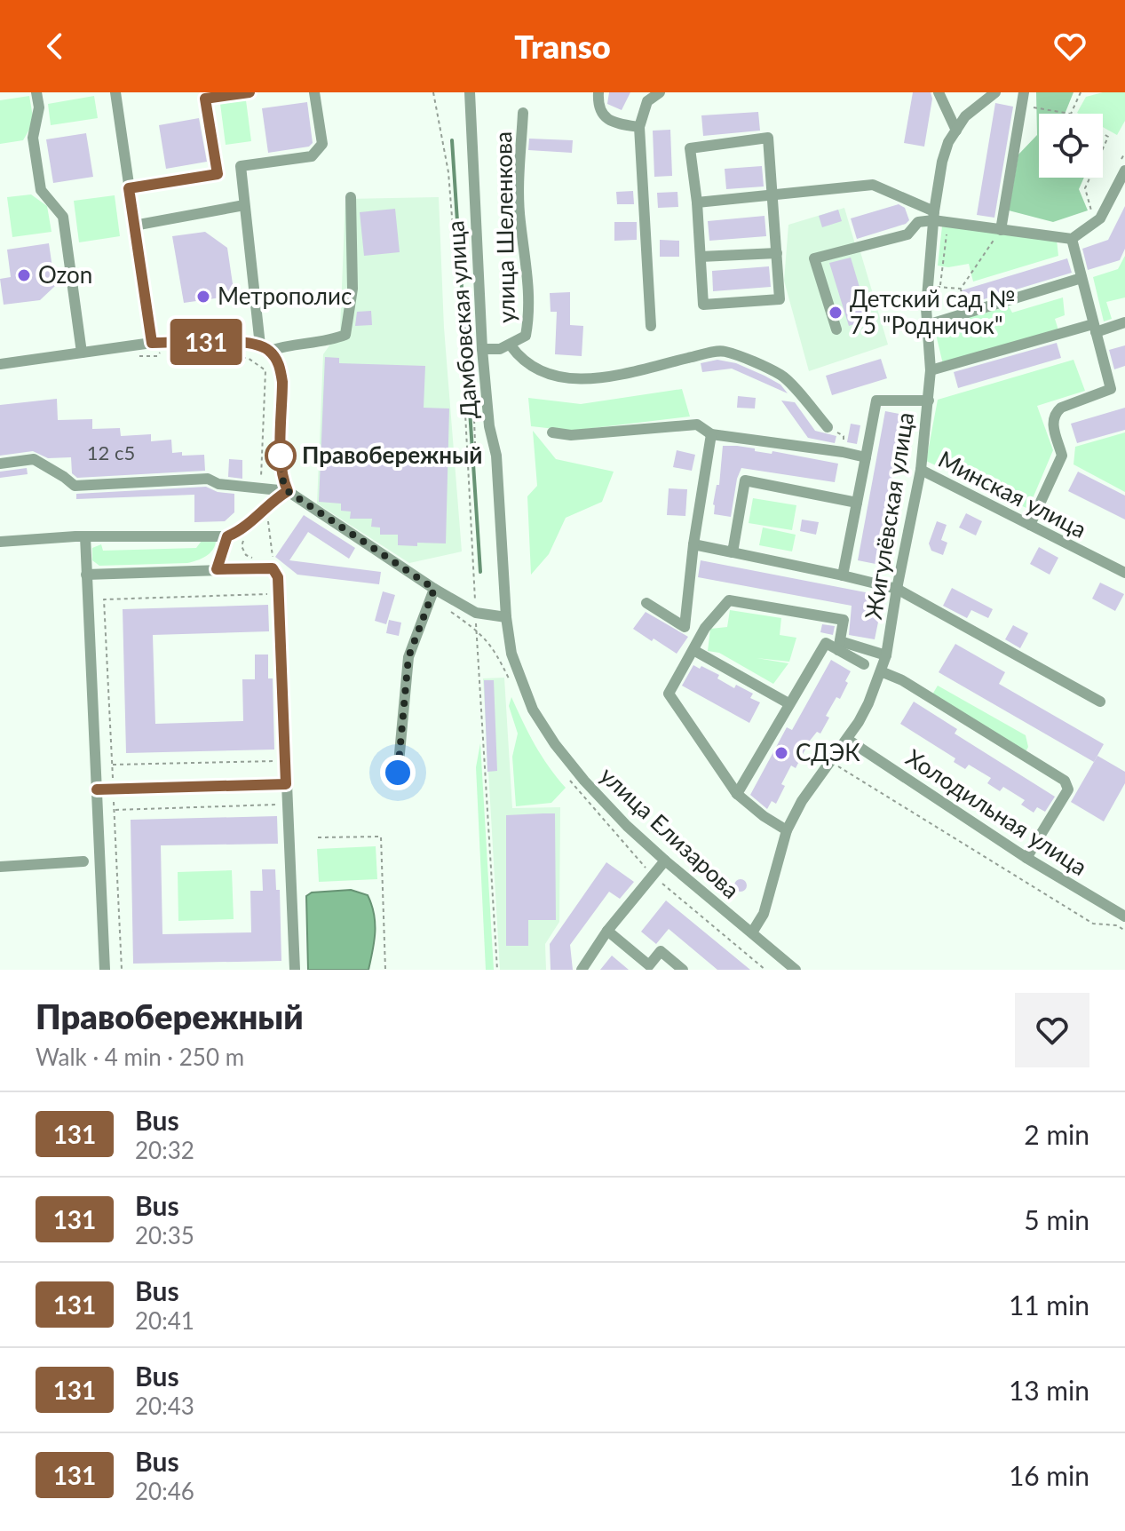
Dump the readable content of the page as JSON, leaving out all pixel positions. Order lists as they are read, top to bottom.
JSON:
{
  "streets": {
    "street": [
      "улица Шеленкова",
      "Дамбовская улица",
      "Минская улица",
      "Жигулёвская улица",
      "Холодильная улица",
      "улица Елизарова"
    ]
  },
  "crossings": [
    ["улица Шеленкова", "Дамбовская улица"],
    ["Дамбовская улица", "улица Елизарова"],
    ["Минская улица", "Жигулёвская улица"],
    ["Жигулёвская улица", "Холодильная улица"],
    ["Жигулёвская улица", "улица Елизарова"]
  ],
  "places": [
    "Ozon",
    "Метрополис",
    "Детский сад № 75 \"Родничок\"",
    "Правобережный",
    "СДЭК"
  ],
  "lines": ["bus line 131"],
  "house_numbers": ["12 с5"],
  "page": {
    "header": "Transo",
    "on_map": "131",
    "heading": ["Правобережный", "Walk · 4 min · 250 m"],
    "list": [
      {
        "mark": "131",
        "name": "Bus",
        "note": "20:32",
        "value": "2 min"
      },
      {
        "mark": "131",
        "name": "Bus",
        "note": "20:35",
        "value": "5 min"
      },
      {
        "mark": "131",
        "name": "Bus",
        "note": "20:41",
        "value": "11 min"
      },
      {
        "mark": "131",
        "name": "Bus",
        "note": "20:43",
        "value": "13 min"
      },
      {
        "mark": "131",
        "name": "Bus",
        "note": "20:46",
        "value": "16 min"
      }
    ]
  }
}
